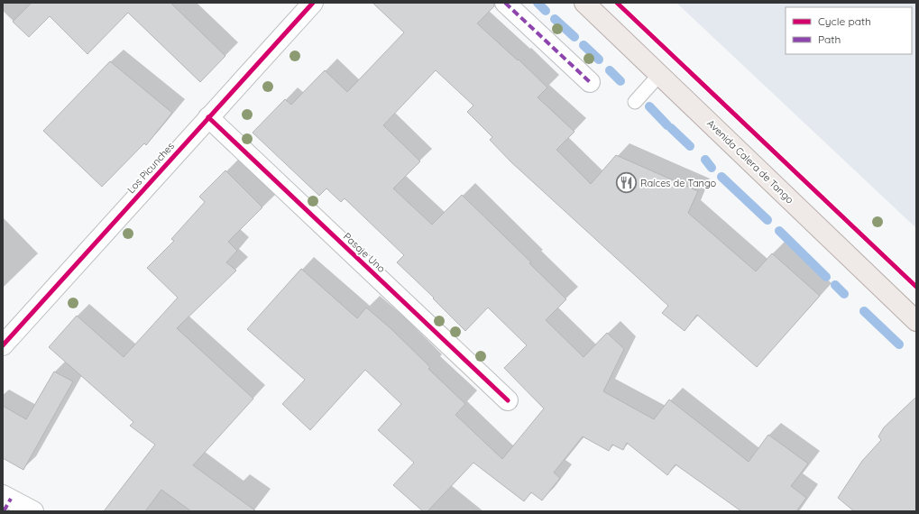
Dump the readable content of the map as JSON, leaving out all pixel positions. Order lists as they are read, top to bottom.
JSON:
{
  "streets": {
    "main road": ["Avenida Calera de Tango"],
    "street": ["Los Picunches", "Pasaje Uno"]
  },
  "crossings": [
    ["Los Picunches", "Pasaje Uno"]
  ],
  "places": {
    "restaurant": ["Raíces de Tango"]
  },
  "legend": ["Cycle path", "Path"]
}
